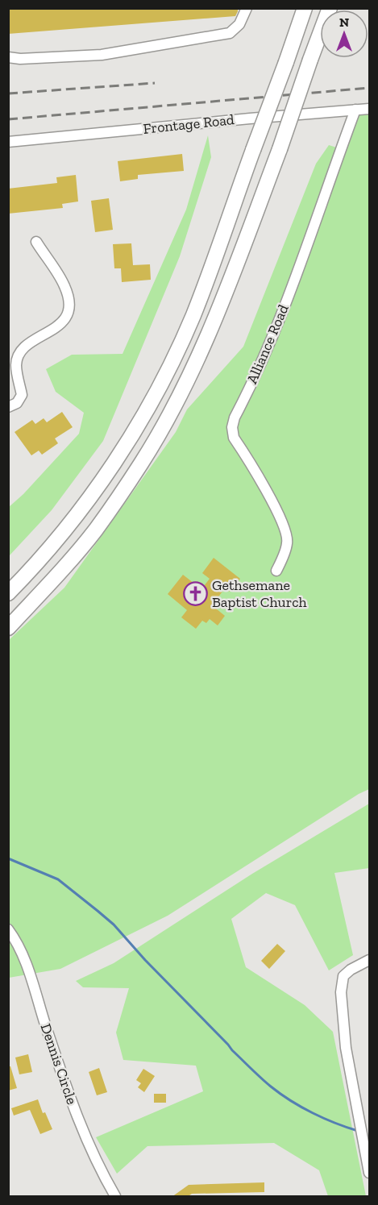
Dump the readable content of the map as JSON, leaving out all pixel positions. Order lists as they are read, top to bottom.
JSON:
{
  "streets": {
    "street": ["Frontage Road", "Alliance Road", "Dennis Circle"]
  },
  "crossings": [
    ["Frontage Road", "Alliance Road"]
  ],
  "places": {
    "church": ["Gethsemane Baptist Church"]
  },
  "north": "top"
}
